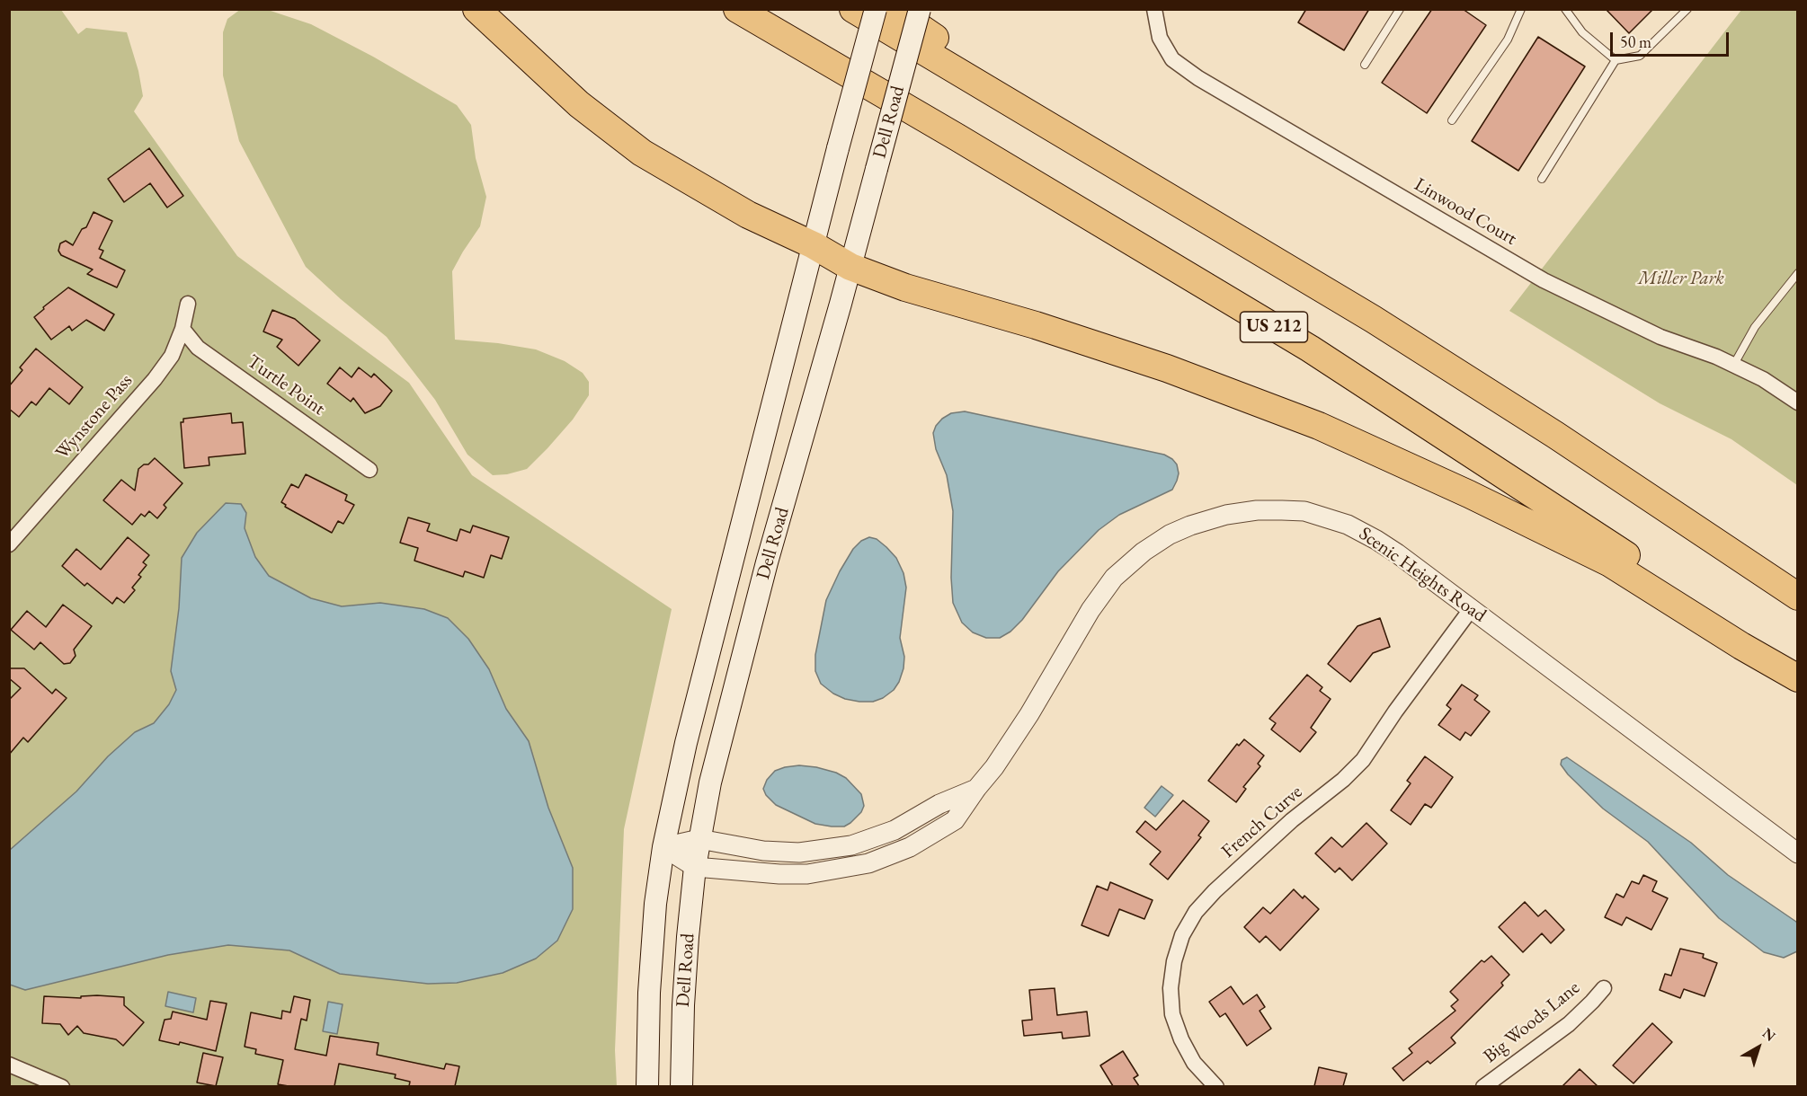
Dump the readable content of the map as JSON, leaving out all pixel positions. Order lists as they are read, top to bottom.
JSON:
{
  "streets": {
    "highway": ["US 212"],
    "main road": ["Dell Road"],
    "street": [
      "Linwood Court",
      "Turtle Point",
      "Wynstone Pass",
      "Scenic Heights Road",
      "French Curve",
      "Big Woods Lane"
    ]
  },
  "crossings": [
    ["Dell Road", "Scenic Heights Road"],
    ["Turtle Point", "Wynstone Pass"],
    ["Scenic Heights Road", "French Curve"]
  ],
  "parks": ["Miller Park"],
  "scale_bar": "50 m",
  "north": "top right"
}
